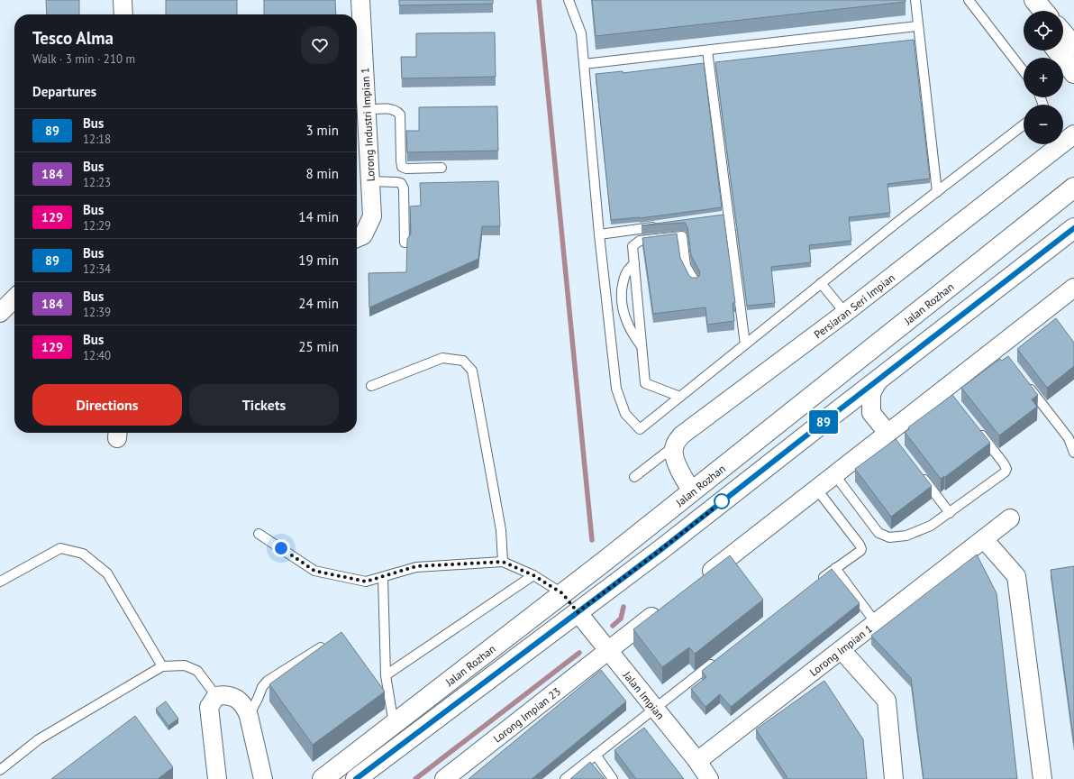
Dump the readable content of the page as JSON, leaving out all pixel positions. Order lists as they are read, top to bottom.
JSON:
{
  "streets": {
    "main road": ["Jalan Rozhan"],
    "street": [
      "Lorong Industri Impian 1",
      "Persiaran Seri Impian",
      "Lorong Impian 1",
      "Jalan Impian",
      "Lorong Impian 23"
    ]
  },
  "crossings": [
    ["Jalan Rozhan", "Jalan Impian"],
    ["Lorong Impian 1", "Jalan Impian"],
    ["Jalan Impian", "Lorong Impian 23"]
  ],
  "lines": ["bus line 89"],
  "page": {
    "on_map": "89",
    "map_buttons": ["+", "−"],
    "heading": [
      ["Tesco Alma", "Walk · 3 min · 210 m"],
      "Departures"
    ],
    "list": [
      {
        "mark": "89",
        "name": "Bus",
        "note": "12:18",
        "value": "3 min"
      },
      {
        "mark": "184",
        "name": "Bus",
        "note": "12:23",
        "value": "8 min"
      },
      {
        "mark": "129",
        "name": "Bus",
        "note": "12:29",
        "value": "14 min"
      },
      {
        "mark": "89",
        "name": "Bus",
        "note": "12:34",
        "value": "19 min"
      },
      {
        "mark": "184",
        "name": "Bus",
        "note": "12:39",
        "value": "24 min"
      },
      {
        "mark": "129",
        "name": "Bus",
        "note": "12:40",
        "value": "25 min"
      }
    ],
    "buttons": ["Directions", "Tickets"]
  }
}
